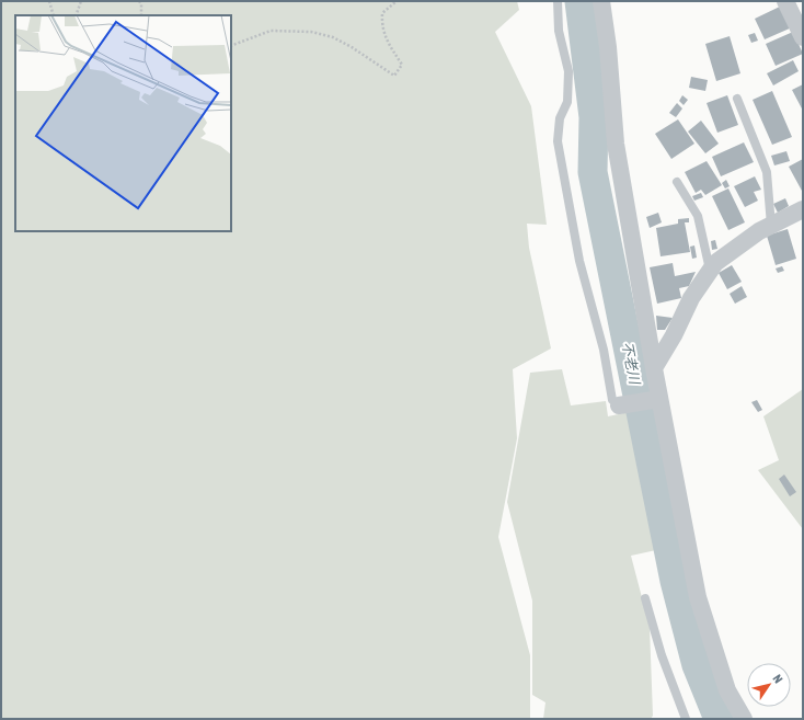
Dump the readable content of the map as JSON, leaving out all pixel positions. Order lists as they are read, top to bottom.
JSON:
{
  "water": ["不老川"],
  "north": "top right"
}
